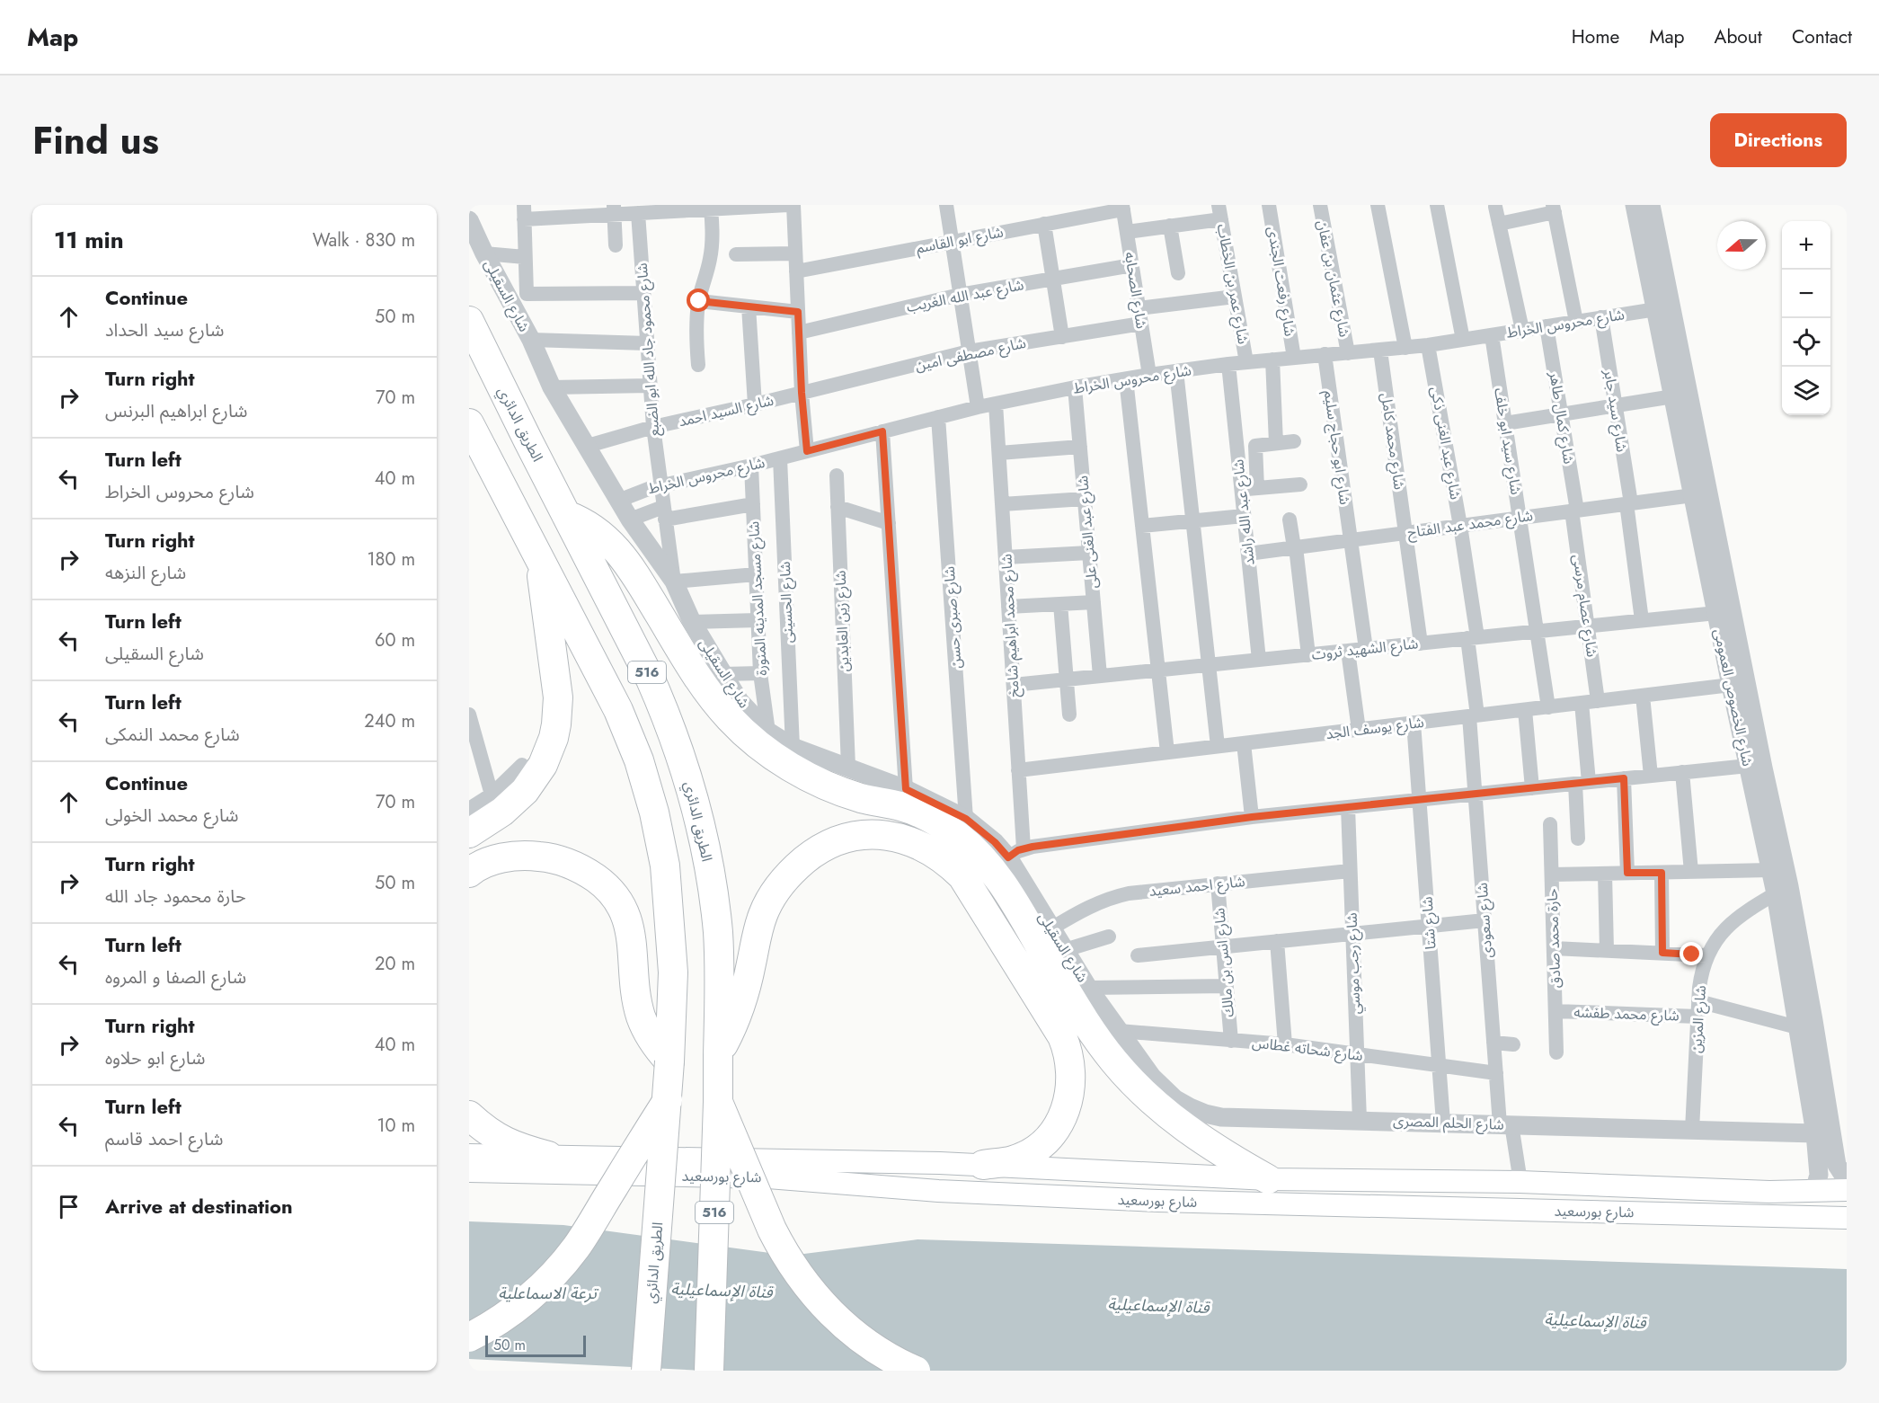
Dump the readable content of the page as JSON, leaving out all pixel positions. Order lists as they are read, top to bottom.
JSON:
{
  "streets": {
    "highway": ["الطريق الدائري", "516"],
    "main road": ["شارع بورسعيد"],
    "street": [
      "شارع ابو القاسم",
      "شارع عثمان بن عفان",
      "شارع رفعت الجندى",
      "شارع عمر بن الخطاب",
      "شارع الصحابه",
      "شارع السقيلى",
      "شارع عبد الله الغريب",
      "شارع محروس الخراط",
      "شارع محمود جاد الله ابو الضبع",
      "شارع مصطفى امين",
      "شارع السيد احمد",
      "شارع سيد جابر",
      "شارع كمال طاهر",
      "شارع محمد كامل",
      "شارع سيد ابو خلف",
      "شارع عبد الغنى ذكى",
      "شارع ابو حجاج سليم",
      "شارع عبد الله راشد",
      "شارع محمد عبد الفتاح",
      "شارع عبد الغنى على",
      "شارع مسجد المدينه المنورة",
      "شارع الحسينى",
      "شارع عصام مرسى",
      "شارع صبرى حسن",
      "شارع زين العابدين",
      "شارع محمد ابراهيم شامخ",
      "شارع الشهيد ثروت",
      "شارع الخصوص العمومى",
      "شارع يوسف الجد",
      "شارع احمد سعيد",
      "شارع سعودى",
      "شارع شتا",
      "حارة محمد صادق",
      "شارع انس بن مالك",
      "شارع رجب موسي",
      "شارع محمد طفشه",
      "شارع المزين",
      "شارع شحاته غطاس",
      "شارع الحلم المصرى"
    ]
  },
  "crossings": [
    ["شارع ابو القاسم", "شارع الصحابه"],
    ["شارع عثمان بن عفان", "شارع محروس الخراط"],
    ["شارع رفعت الجندى", "شارع محروس الخراط"],
    ["شارع عمر بن الخطاب", "شارع محروس الخراط"],
    ["شارع عمر بن الخطاب", "شارع مصطفى امين"],
    ["شارع الصحابه", "شارع عبد الله الغريب"],
    ["شارع الصحابه", "شارع محروس الخراط"],
    ["شارع الصحابه", "شارع مصطفى امين"],
    ["شارع السقيلى", "شارع محروس الخراط"],
    ["شارع السقيلى", "شارع محمود جاد الله ابو الضبع"],
    ["شارع السقيلى", "شارع السيد احمد"],
    ["شارع السقيلى", "شارع مسجد المدينه المنورة"],
    ["شارع السقيلى", "شارع الحسينى"],
    ["شارع السقيلى", "شارع صبرى حسن"],
    ["شارع السقيلى", "شارع زين العابدين"],
    ["شارع السقيلى", "شارع محمد ابراهيم شامخ"],
    ["شارع السقيلى", "شارع احمد سعيد"],
    ["شارع السقيلى", "شارع شحاته غطاس"],
    ["شارع السقيلى", "شارع الحلم المصرى"],
    ["شارع محروس الخراط", "شارع محمود جاد الله ابو الضبع"],
    ["شارع محروس الخراط", "شارع سيد جابر"],
    ["شارع محروس الخراط", "شارع كمال طاهر"],
    ["شارع محروس الخراط", "شارع محمد كامل"],
    ["شارع محروس الخراط", "شارع سيد ابو خلف"],
    ["شارع محروس الخراط", "شارع عبد الغنى ذكى"],
    ["شارع محروس الخراط", "شارع ابو حجاج سليم"],
    ["شارع محروس الخراط", "شارع عبد الله راشد"],
    ["شارع محروس الخراط", "شارع عبد الغنى على"],
    ["شارع محروس الخراط", "شارع مسجد المدينه المنورة"],
    ["شارع محروس الخراط", "شارع الحسينى"],
    ["شارع محروس الخراط", "شارع صبرى حسن"],
    ["شارع محروس الخراط", "شارع محمد ابراهيم شامخ"],
    ["شارع محروس الخراط", "شارع الخصوص العمومى"],
    ["شارع محمود جاد الله ابو الضبع", "شارع السيد احمد"],
    ["شارع مصطفى امين", "شارع السيد احمد"],
    ["شارع سيد جابر", "شارع محمد عبد الفتاح"],
    ["شارع سيد جابر", "شارع الشهيد ثروت"],
    ["شارع كمال طاهر", "شارع محمد عبد الفتاح"],
    ["شارع كمال طاهر", "شارع عصام مرسى"],
    ["شارع محمد كامل", "شارع محمد عبد الفتاح"],
    ["شارع محمد كامل", "شارع الشهيد ثروت"],
    ["شارع سيد ابو خلف", "شارع محمد عبد الفتاح"],
    ["شارع سيد ابو خلف", "شارع الشهيد ثروت"],
    ["شارع سيد ابو خلف", "شارع يوسف الجد"],
    ["شارع عبد الغنى ذكى", "شارع محمد عبد الفتاح"],
    ["شارع عبد الغنى ذكى", "شارع الشهيد ثروت"],
    ["شارع عبد الغنى ذكى", "شارع يوسف الجد"],
    ["شارع عبد الغنى ذكى", "شارع سعودى"],
    ["شارع ابو حجاج سليم", "شارع محمد عبد الفتاح"],
    ["شارع ابو حجاج سليم", "شارع الشهيد ثروت"],
    ["شارع عبد الله راشد", "شارع محمد عبد الفتاح"],
    ["شارع عبد الله راشد", "شارع الشهيد ثروت"],
    ["شارع محمد عبد الفتاح", "شارع عصام مرسى"],
    ["شارع محمد عبد الفتاح", "شارع الخصوص العمومى"],
    ["شارع عبد الغنى على", "شارع الشهيد ثروت"],
    ["شارع عصام مرسى", "شارع الشهيد ثروت"],
    ["شارع عصام مرسى", "شارع يوسف الجد"],
    ["شارع محمد ابراهيم شامخ", "شارع الشهيد ثروت"],
    ["شارع محمد ابراهيم شامخ", "شارع يوسف الجد"],
    ["شارع الشهيد ثروت", "شارع الخصوص العمومى"],
    ["شارع الخصوص العمومى", "شارع يوسف الجد"],
    ["شارع الخصوص العمومى", "شارع المزين"],
    ["شارع الخصوص العمومى", "شارع الحلم المصرى"],
    ["شارع الخصوص العمومى", "شارع بورسعيد"],
    ["شارع يوسف الجد", "شارع سعودى"],
    ["شارع يوسف الجد", "شارع شتا"],
    ["شارع احمد سعيد", "شارع انس بن مالك"],
    ["شارع احمد سعيد", "شارع رجب موسي"],
    ["شارع سعودى", "شارع شحاته غطاس"],
    ["شارع سعودى", "شارع الحلم المصرى"],
    ["شارع سعودى", "شارع بورسعيد"],
    ["شارع شتا", "شارع شحاته غطاس"],
    ["شارع شتا", "شارع الحلم المصرى"],
    ["حارة محمد صادق", "شارع محمد طفشه"],
    ["شارع انس بن مالك", "شارع شحاته غطاس"],
    ["شارع رجب موسي", "شارع شحاته غطاس"],
    ["شارع رجب موسي", "شارع الحلم المصرى"],
    ["شارع محمد طفشه", "شارع المزين"],
    ["شارع المزين", "شارع الحلم المصرى"],
    ["شارع شحاته غطاس", "شارع الحلم المصرى"]
  ],
  "water": ["قناة الإسماعيلية", "ترعة الاسماعلية"],
  "scale_bar": "50 m",
  "north": "left",
  "page": {
    "header": "Map",
    "nav": [
      "Home",
      "Map",
      "About",
      "Contact"
    ],
    "title": "Find us",
    "buttons": "Directions",
    "heading": ["11 min", "Walk · 830 m"],
    "map_buttons": ["+", "−"],
    "list": [
      ["Continue", "شارع سيد الحداد", "50 m"],
      ["Turn right", "شارع ابراهيم البرنس", "70 m"],
      ["Turn left", "شارع محروس الخراط", "40 m"],
      ["Turn right", "شارع النزهه", "180 m"],
      ["Turn left", "شارع السقيلى", "60 m"],
      ["Turn left", "شارع محمد النمكى", "240 m"],
      ["Continue", "شارع محمد الخولى", "70 m"],
      ["Turn right", "حارة محمود جاد الله", "50 m"],
      ["Turn left", "شارع الصفا و المروه", "20 m"],
      ["Turn right", "شارع ابو حلاوه", "40 m"],
      ["Turn left", "شارع احمد قاسم", "10 m"],
      "Arrive at destination"
    ],
    "scale": "50 m"
  }
}
